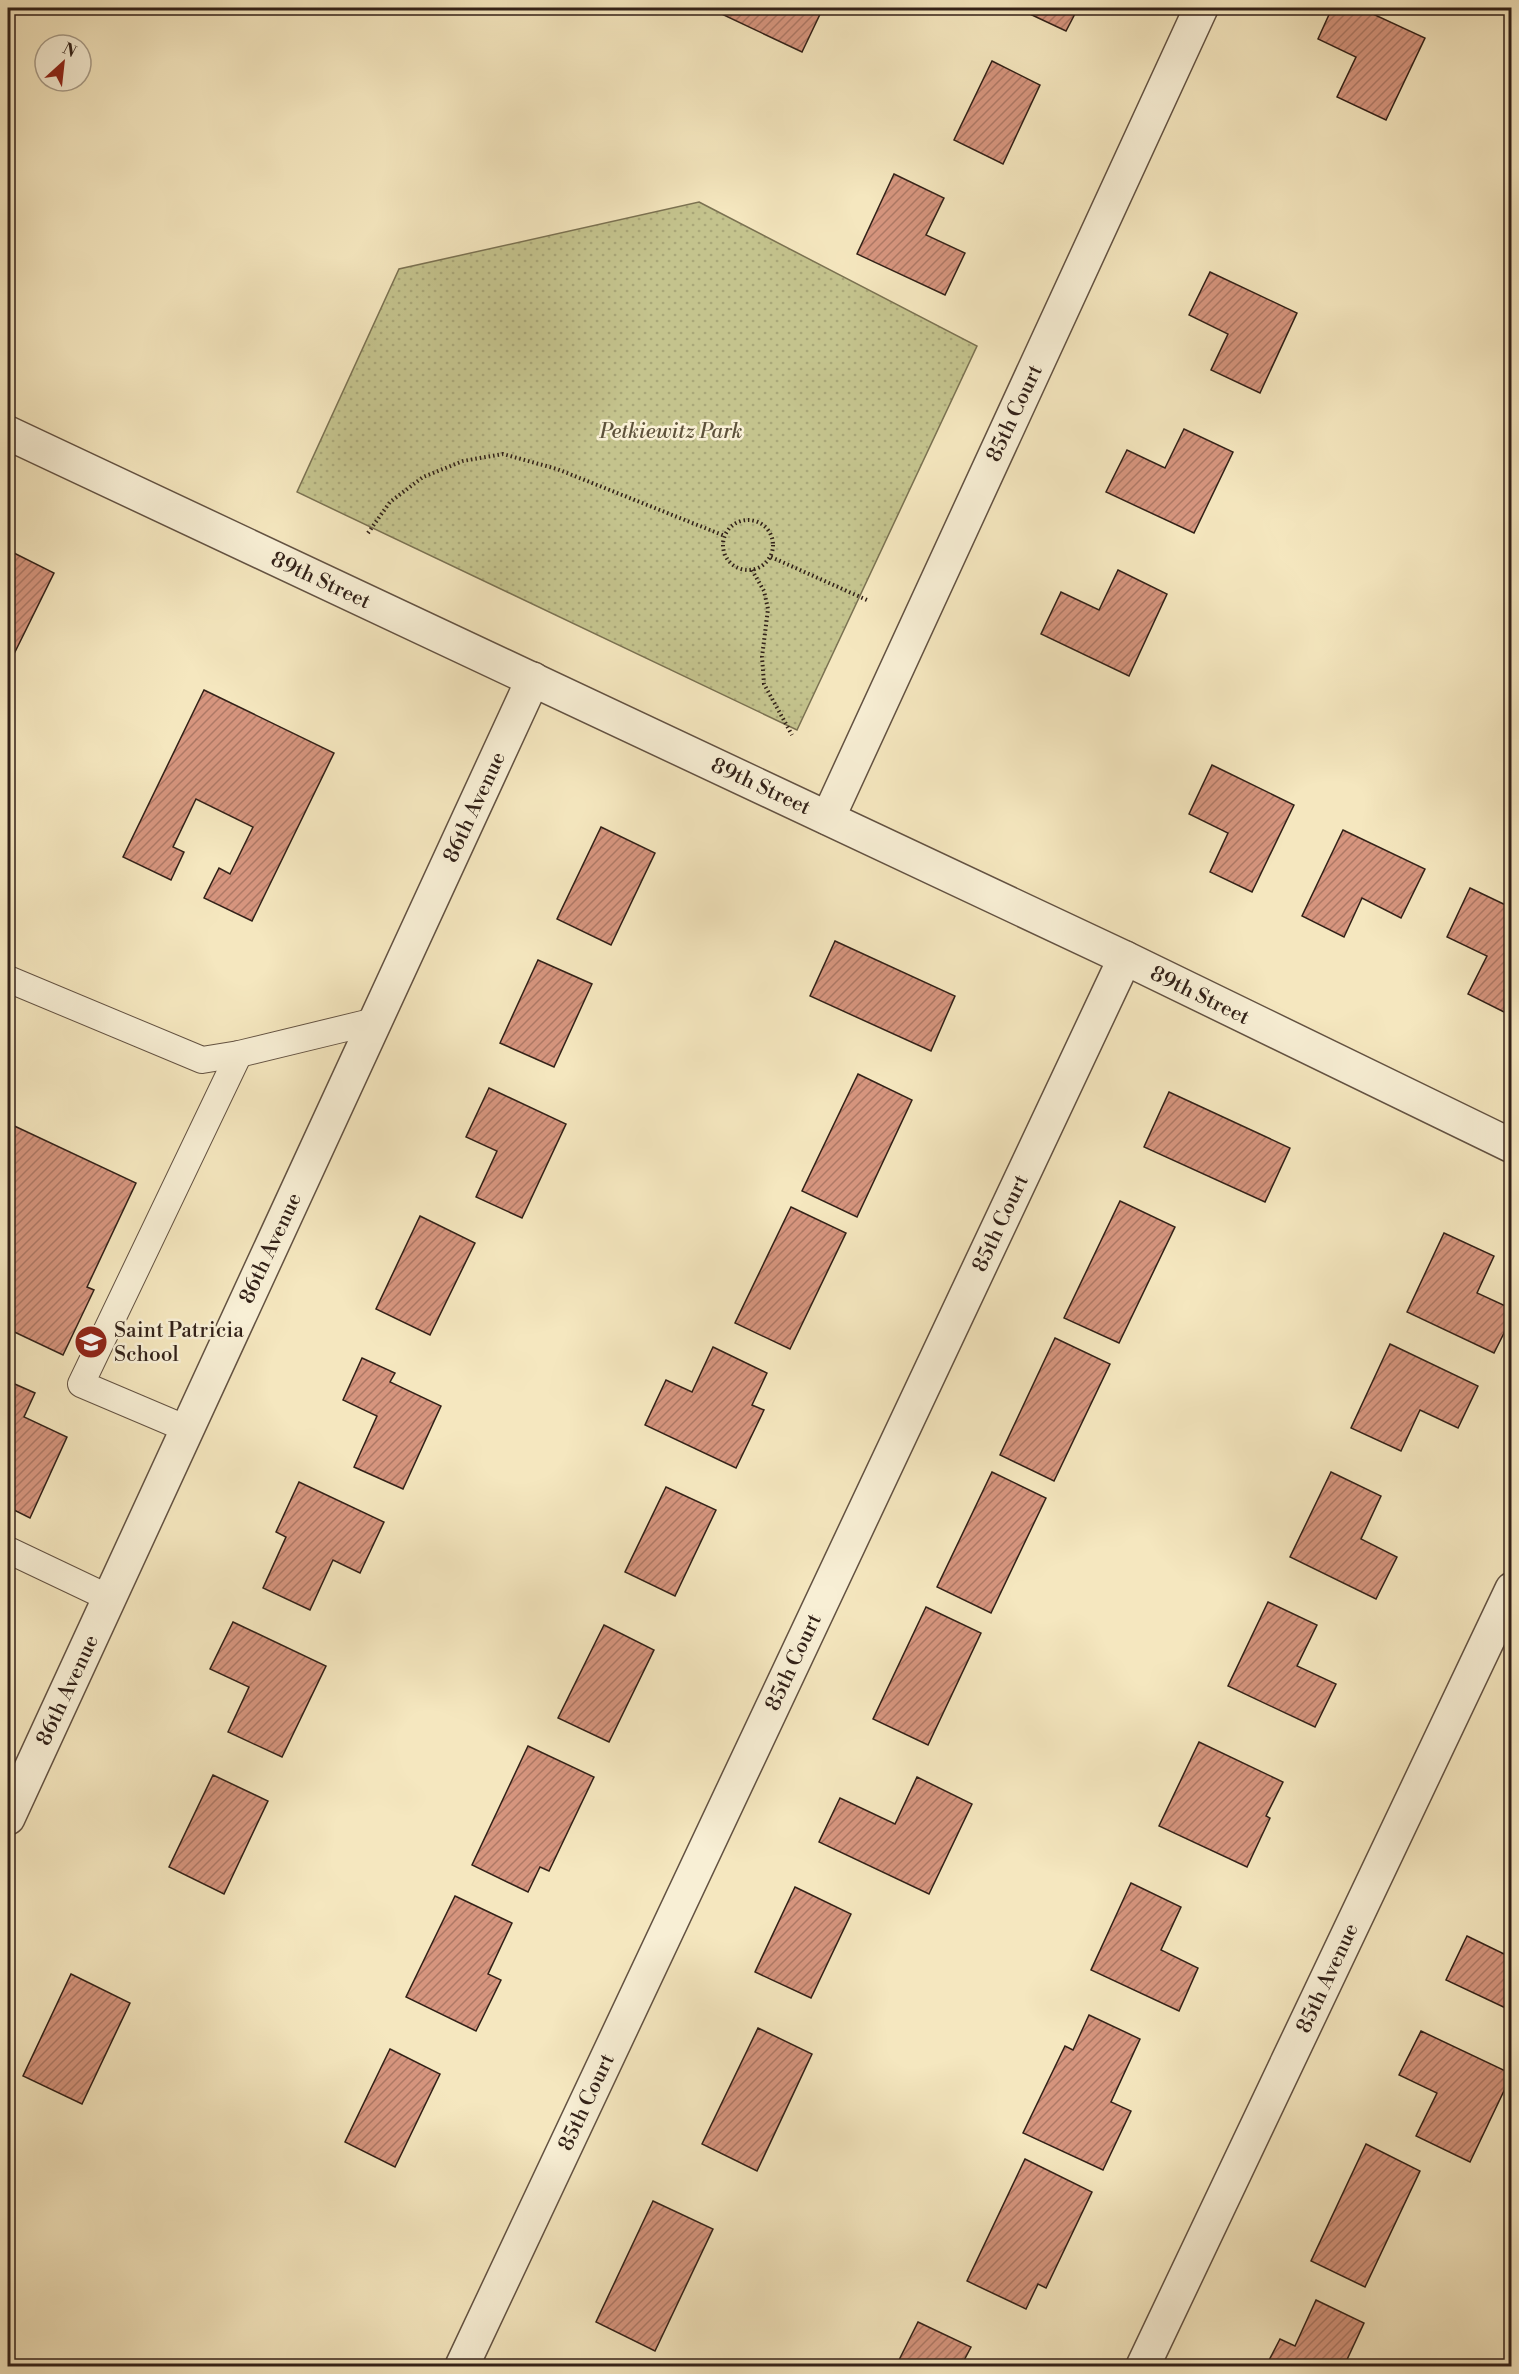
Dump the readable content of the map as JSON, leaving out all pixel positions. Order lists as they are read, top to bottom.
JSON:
{
  "streets": {
    "street": [
      "85th Court",
      "89th Street",
      "86th Avenue",
      "85th Avenue"
    ]
  },
  "crossings": [
    ["85th Court", "89th Street"],
    ["89th Street", "86th Avenue"]
  ],
  "parks": ["Petkiewitz Park"],
  "places": {
    "school or university": ["Saint Patricia School"]
  },
  "north": "top right"
}
